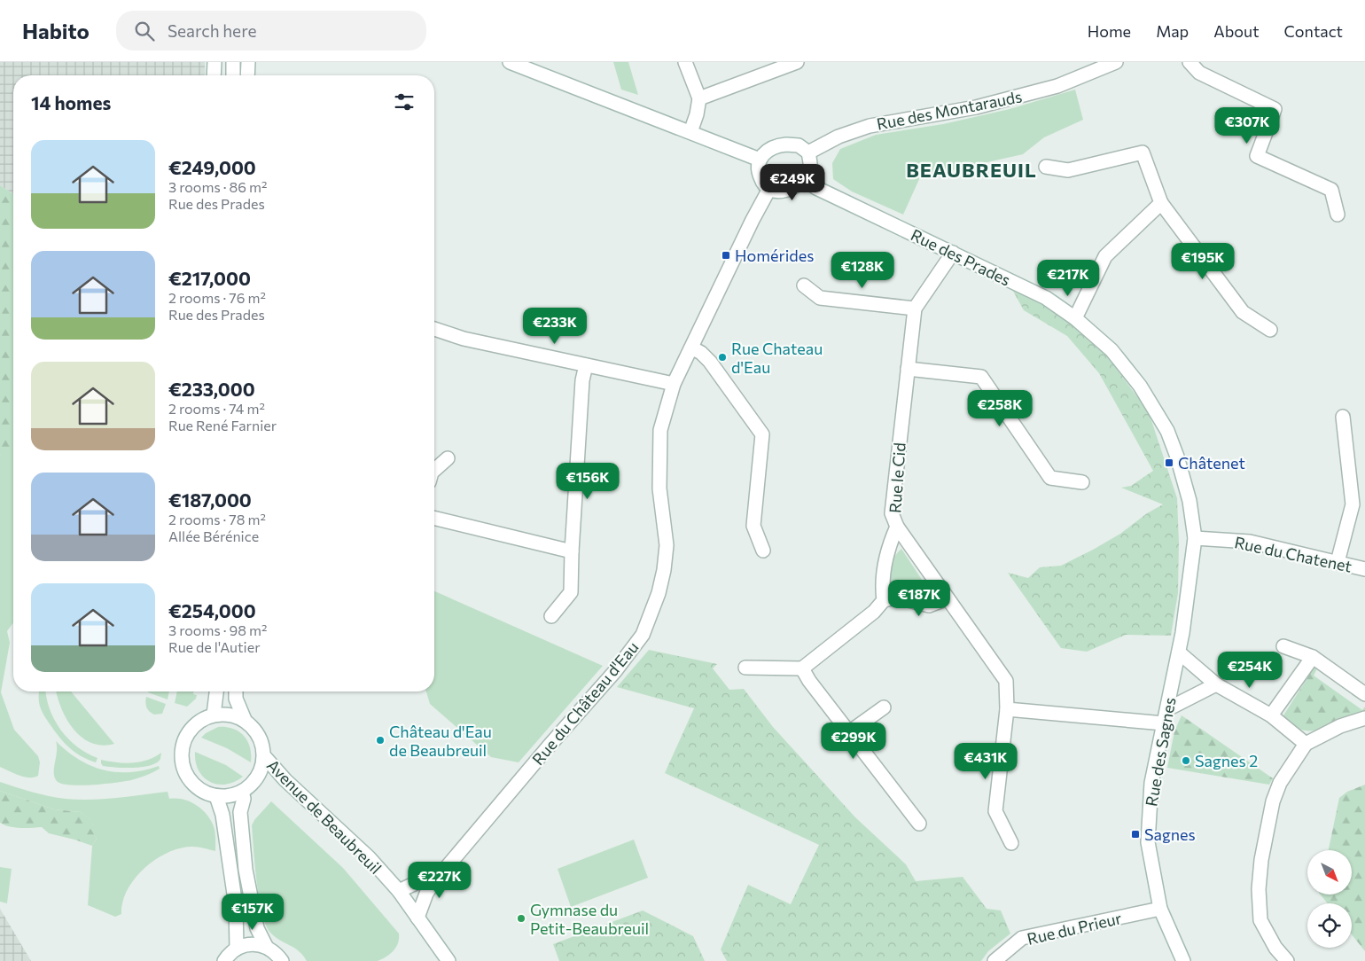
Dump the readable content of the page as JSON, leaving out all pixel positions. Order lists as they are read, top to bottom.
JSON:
{
  "streets": {
    "street": [
      "Rue des Montarauds",
      "Rue des Prades",
      "Rue le Cid",
      "Rue du Chatenet",
      "Rue du Château d'Eau",
      "Rue des Sagnes",
      "Avenue de Beaubreuil",
      "Rue du Prieur"
    ]
  },
  "crossings": [
    ["Rue des Montarauds", "Rue des Prades"],
    ["Rue des Montarauds", "Rue du Château d'Eau"],
    ["Rue des Prades", "Rue le Cid"],
    ["Rue des Prades", "Rue du Chatenet"],
    ["Rue des Prades", "Rue du Château d'Eau"],
    ["Rue des Prades", "Rue des Sagnes"],
    ["Rue du Chatenet", "Rue des Sagnes"],
    ["Rue du Château d'Eau", "Avenue de Beaubreuil"],
    ["Rue des Sagnes", "Rue du Prieur"]
  ],
  "districts": ["BEAUBREUIL"],
  "places": {
    "transit": ["Homérides", "Châtenet", "Sagnes"],
    "other": [
      "Rue Chateau d'Eau",
      "Château d'Eau de Beaubreuil",
      "Sagnes 2",
      "Gymnase du Petit-Beaubreuil"
    ]
  },
  "north": "bottom right",
  "page": {
    "header": "Habito",
    "search": "Search here",
    "nav": [
      "Home",
      "Map",
      "About",
      "Contact"
    ],
    "heading": "14 homes",
    "price": [
      "€307K",
      "€249K",
      "€195K",
      "€128K",
      "€217K",
      "€233K",
      "€258K",
      "€156K",
      "€187K",
      "€254K",
      "€299K",
      "€431K",
      "€227K",
      "€157K"
    ],
    "list": [
      {
        "name": "€249,000",
        "note": "3 rooms · 86 m² · Rue des Prades"
      },
      {
        "name": "€217,000",
        "note": "2 rooms · 76 m² · Rue des Prades"
      },
      {
        "name": "€233,000",
        "note": "2 rooms · 74 m² · Rue René Farnier"
      },
      {
        "name": "€187,000",
        "note": "2 rooms · 78 m² · Allée Bérénice"
      },
      {
        "name": "€254,000",
        "note": "3 rooms · 98 m² · Rue de l'Autier"
      }
    ]
  }
}
